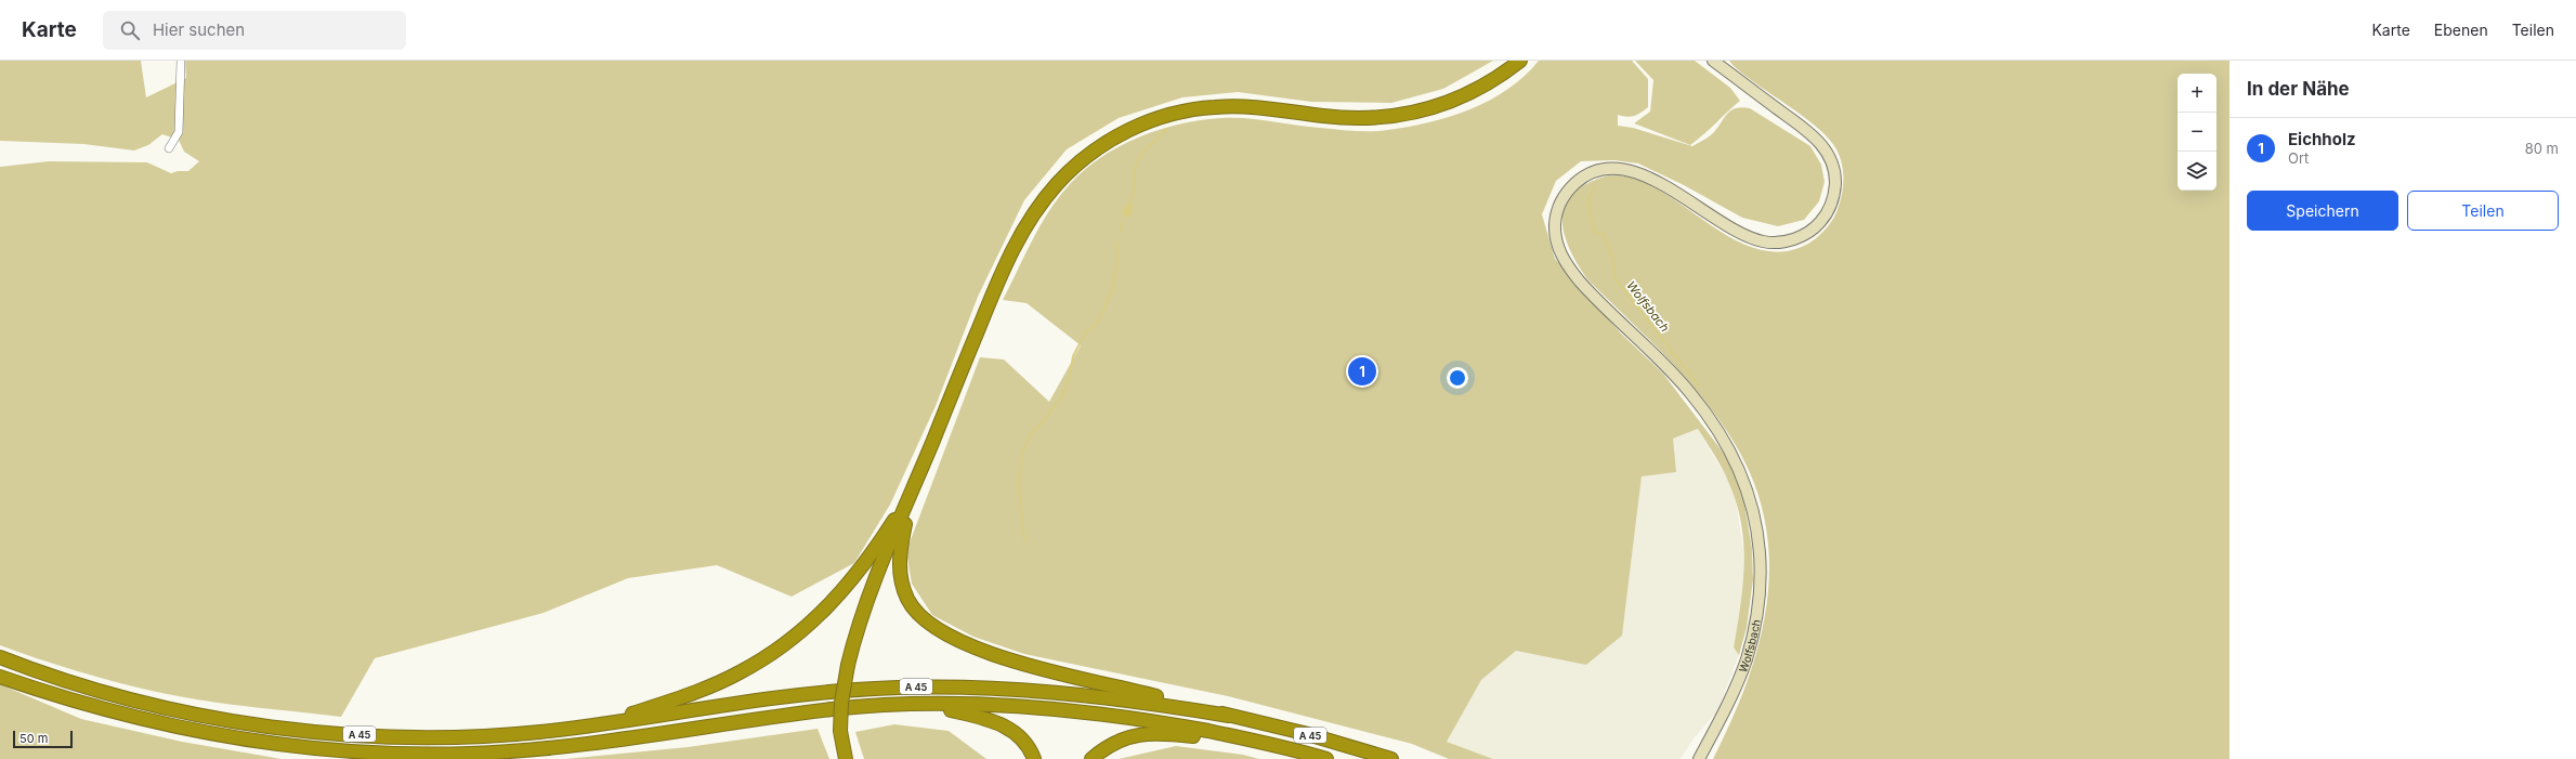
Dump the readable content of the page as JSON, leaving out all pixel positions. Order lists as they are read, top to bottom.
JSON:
{
  "streets": {
    "highway": ["A 45"],
    "main road": ["Wolfsbach"]
  },
  "water": ["Wolfsbach"],
  "scale_bar": "50 m",
  "page": {
    "header": "Karte",
    "search": "Hier suchen",
    "nav": ["Karte", "Ebenen", "Teilen"],
    "heading": "In der Nähe",
    "map_buttons": ["+", "−"],
    "list": [
      {
        "mark": "1",
        "name": "Eichholz",
        "note": "Ort",
        "value": "80 m"
      }
    ],
    "buttons": ["Speichern", "Teilen"],
    "pins": "1",
    "scale": "50 m"
  }
}
